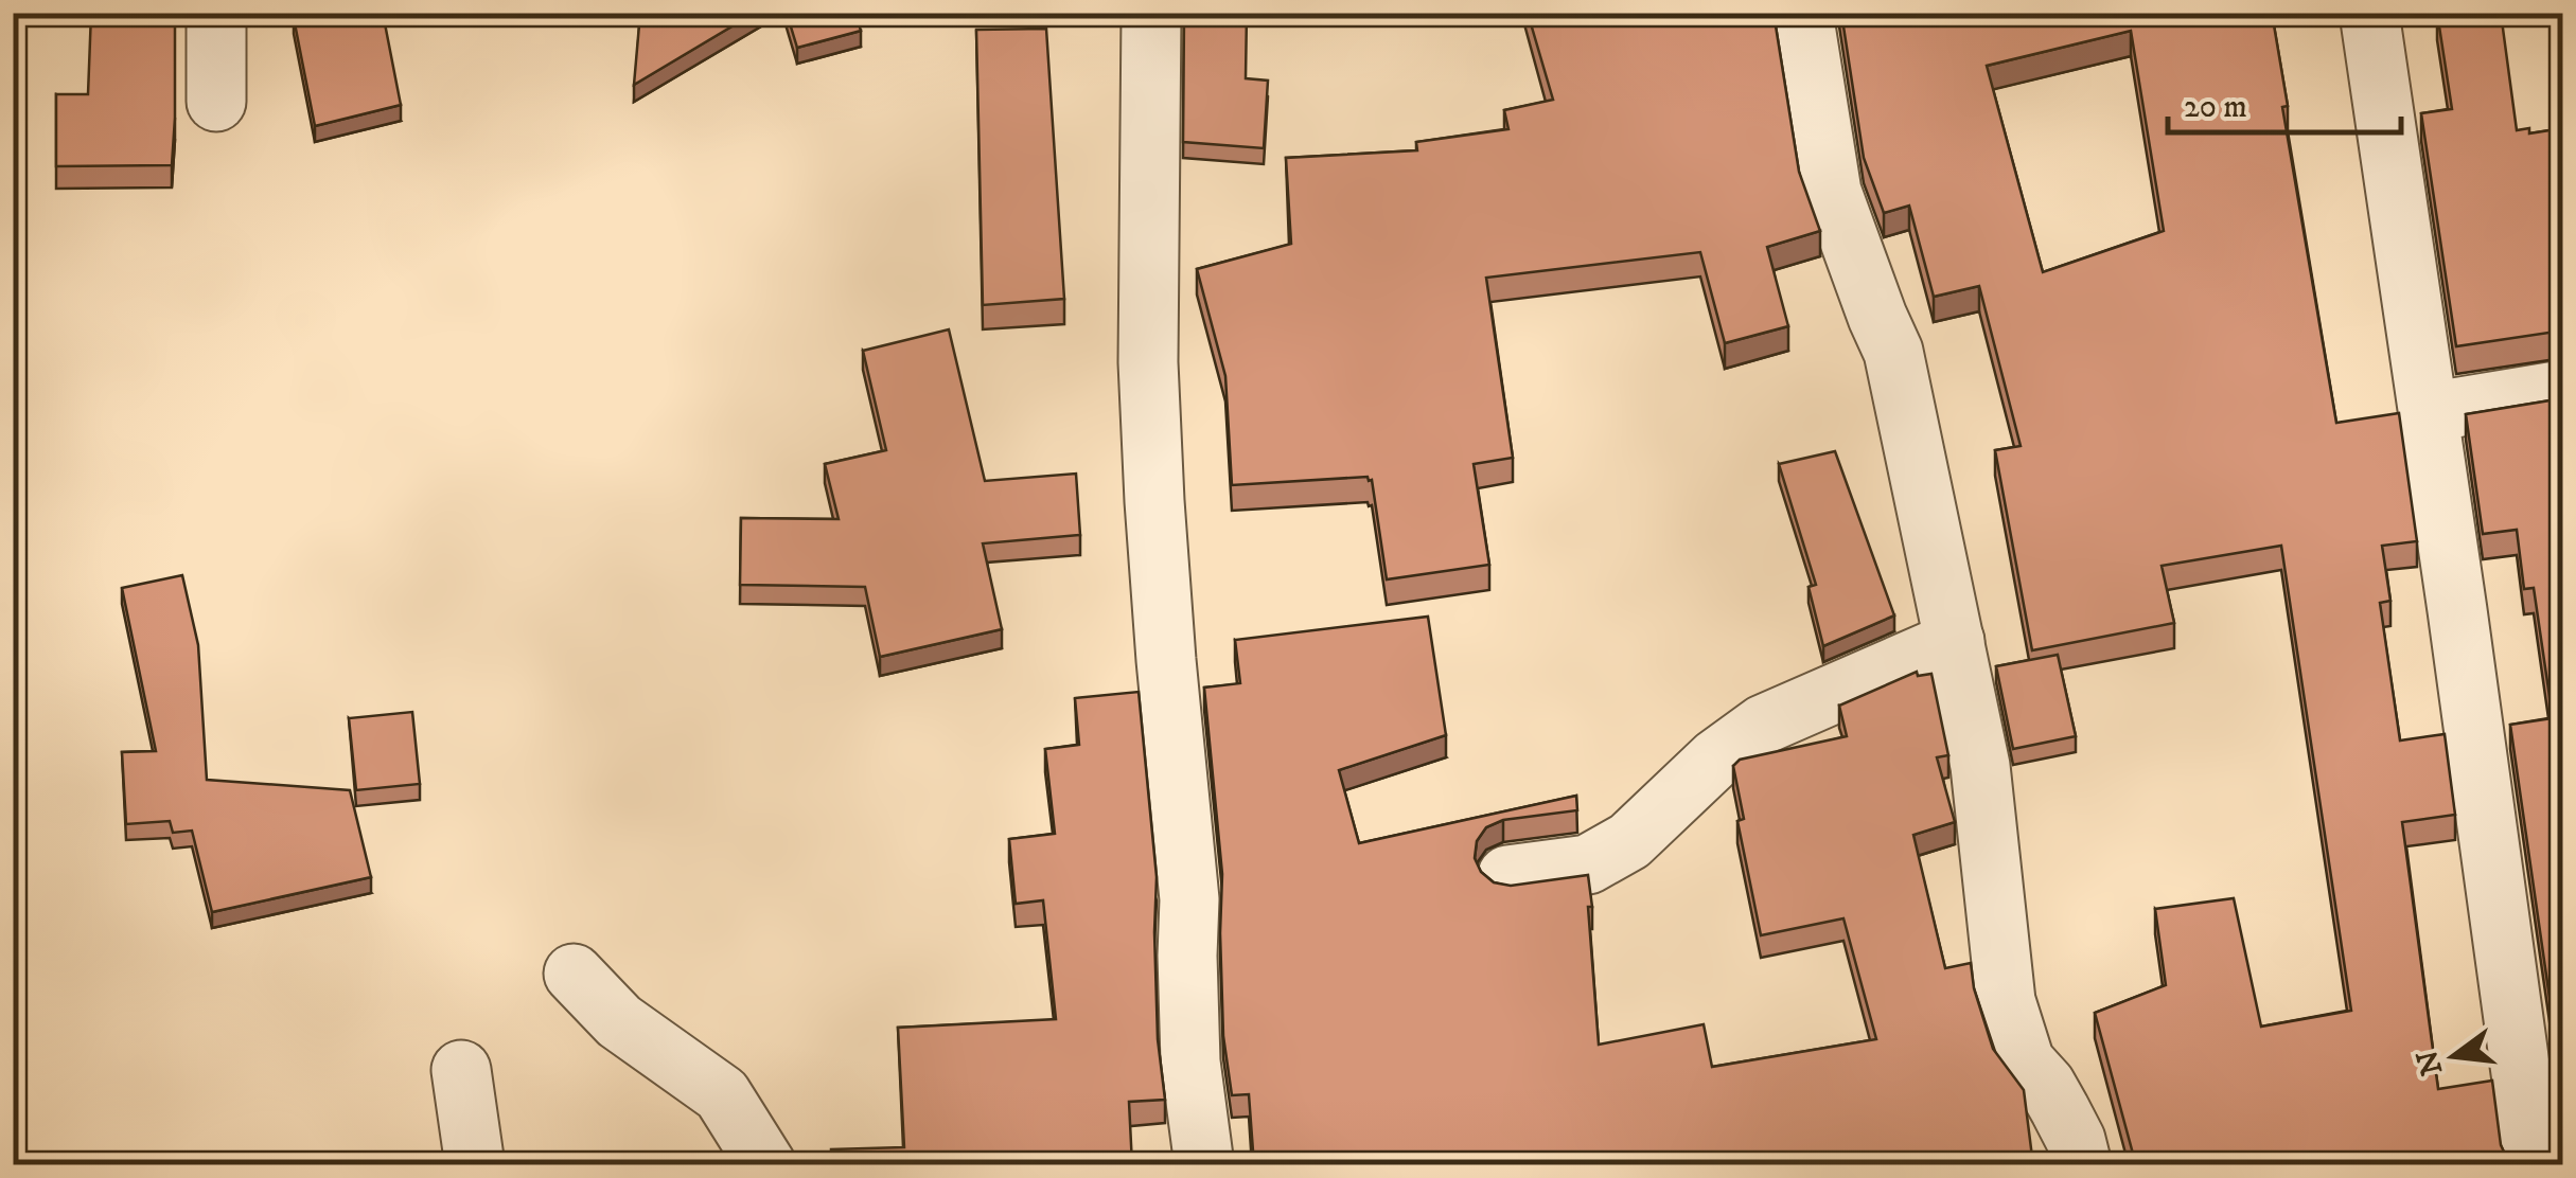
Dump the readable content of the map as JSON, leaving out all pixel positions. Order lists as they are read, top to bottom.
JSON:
{
  "scale_bar": "20 m",
  "north": "left"
}
